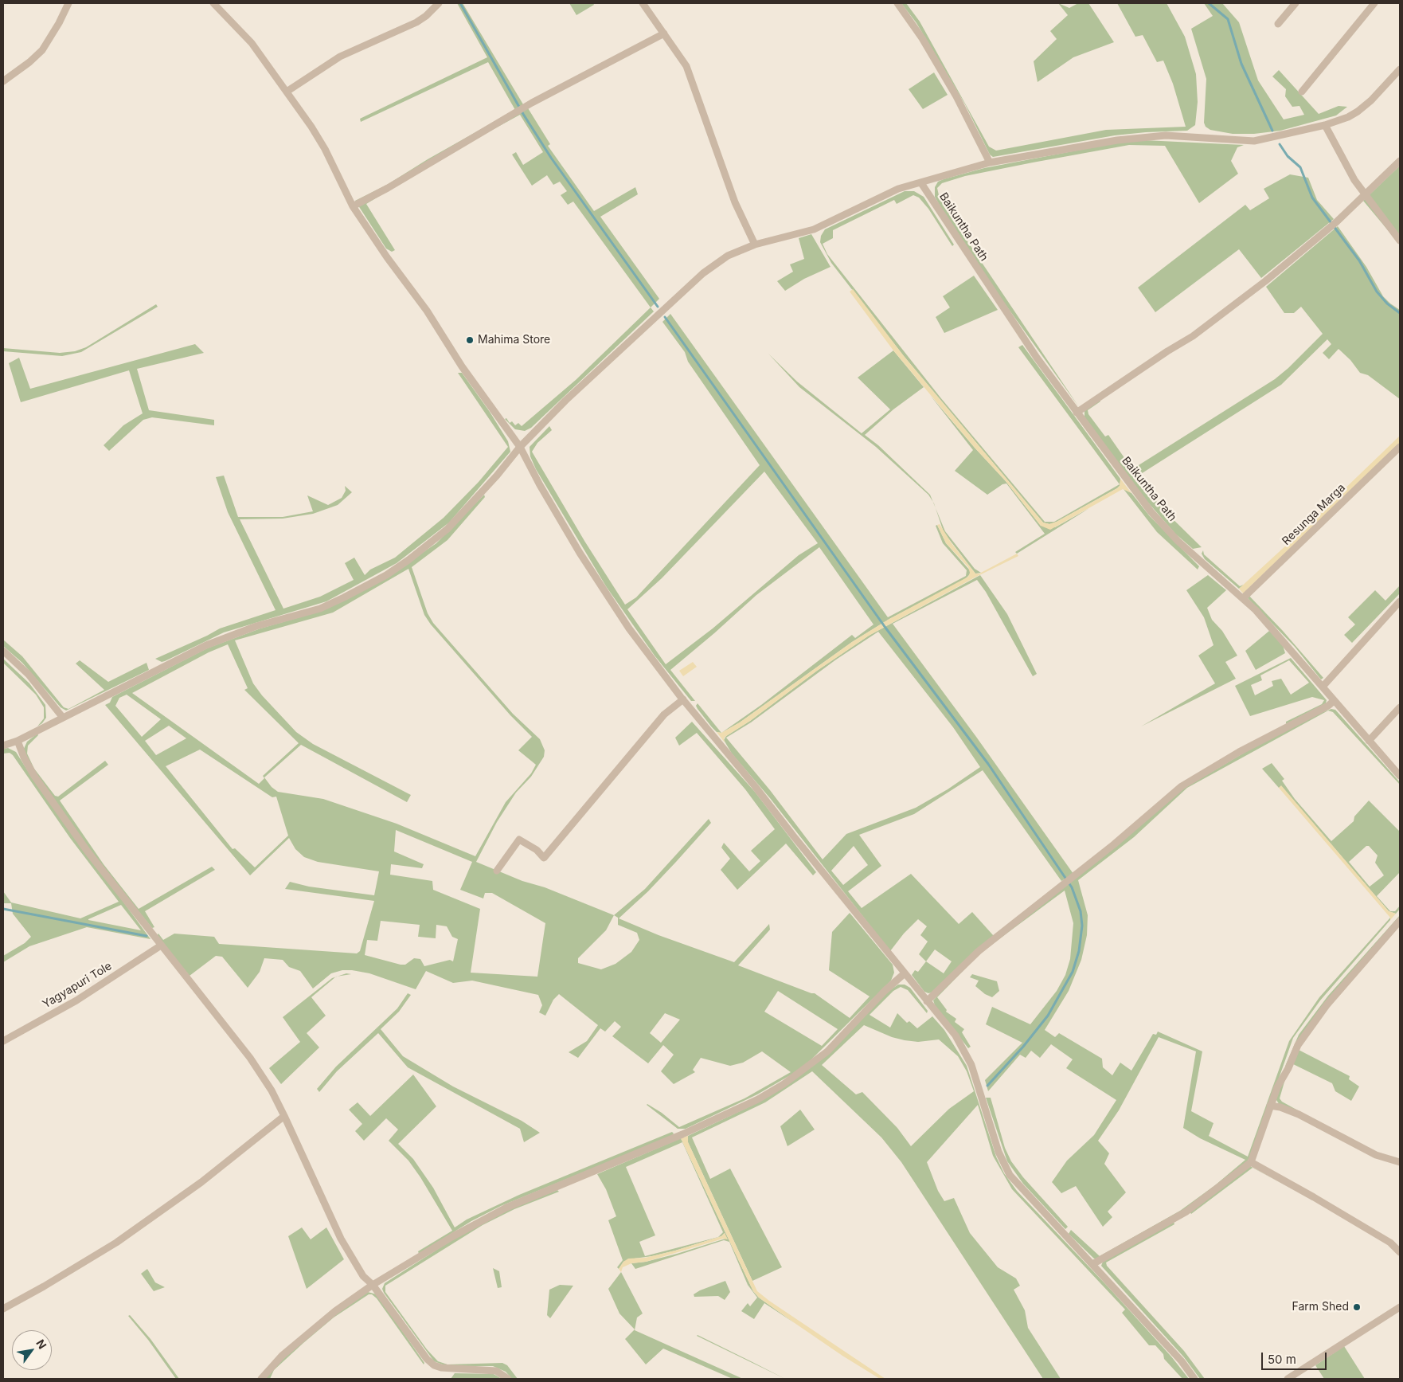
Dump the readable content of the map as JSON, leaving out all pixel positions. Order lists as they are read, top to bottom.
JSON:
{
  "streets": {
    "street": ["Baikuntha Path", "Resunga Marga", "Yagyapuri Tole"]
  },
  "crossings": [
    ["Baikuntha Path", "Resunga Marga"]
  ],
  "places": ["Mahima Store", "Farm Shed"],
  "scale_bar": "50 m",
  "north": "top right"
}
